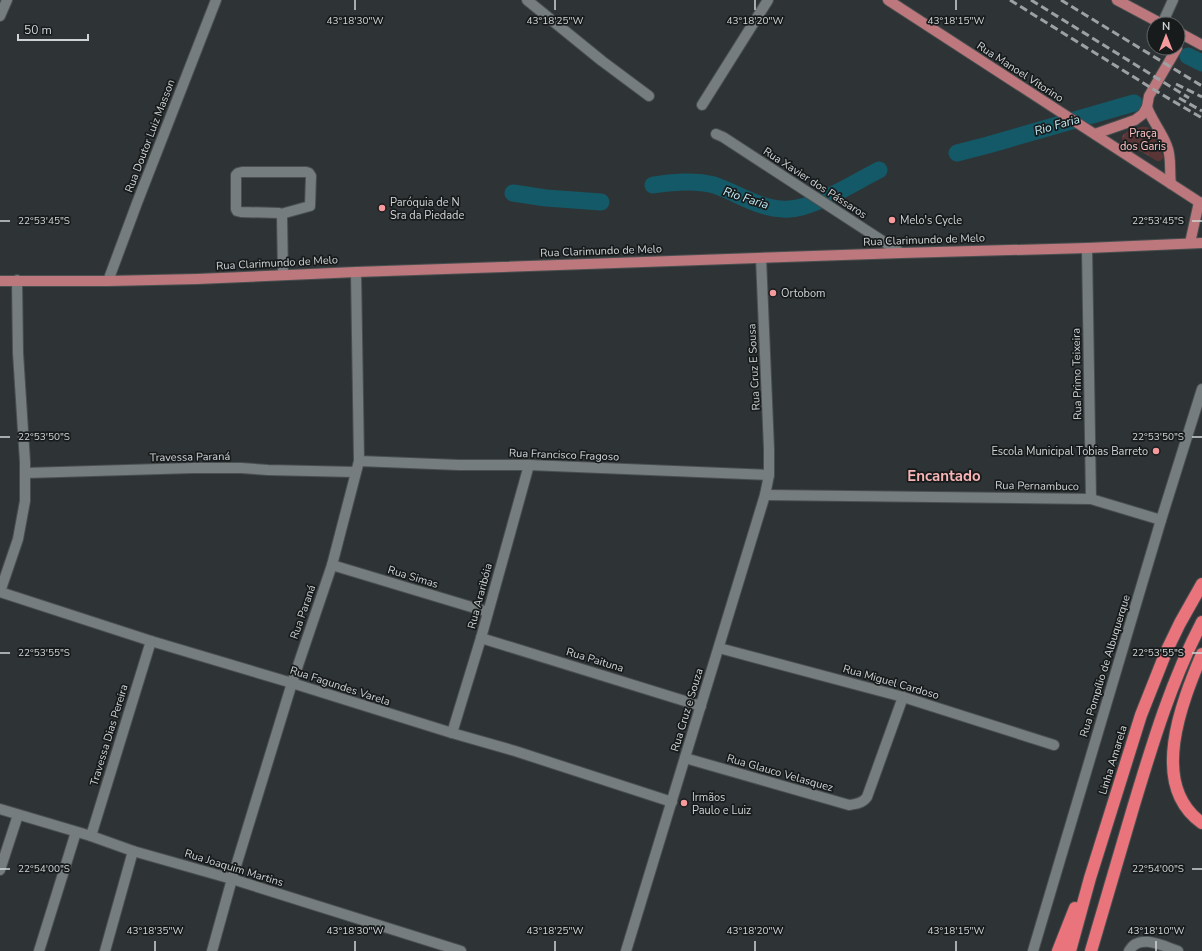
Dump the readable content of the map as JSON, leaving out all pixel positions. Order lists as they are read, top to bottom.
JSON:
{
  "streets": {
    "highway": ["Linha Amarela"],
    "main road": ["Rua Manoel Vitorino", "Rua Clarimundo de Melo"],
    "street": [
      "Rua Doutor Luiz Masson",
      "Rua Xavier dos Pássaros",
      "Rua Cruz E Sousa",
      "Rua Primo Teixeira",
      "Rua Francisco Fragoso",
      "Travessa Paraná",
      "Rua Pernambuco",
      "Rua Simas",
      "Rua Araribóia",
      "Rua Paraná",
      "Rua Paituna",
      "Rua Pompílio de Albuquerque",
      "Rua Miguel Cardoso",
      "Rua Fagundes Varela",
      "Rua Cruz e Souza",
      "Travessa Dias Pereira",
      "Rua Glauco Velasquez",
      "Rua Joaquim Martins"
    ]
  },
  "crossings": [
    ["Rua Doutor Luiz Masson", "Rua Clarimundo de Melo"],
    ["Rua Xavier dos Pássaros", "Rua Clarimundo de Melo"],
    ["Rua Clarimundo de Melo", "Rua Cruz E Sousa"],
    ["Rua Clarimundo de Melo", "Rua Primo Teixeira"],
    ["Rua Clarimundo de Melo", "Rua Paraná"],
    ["Rua Cruz E Sousa", "Rua Francisco Fragoso"],
    ["Rua Cruz E Sousa", "Rua Cruz e Souza"],
    ["Rua Primo Teixeira", "Rua Pernambuco"],
    ["Rua Francisco Fragoso", "Rua Araribóia"],
    ["Rua Francisco Fragoso", "Rua Paraná"],
    ["Rua Francisco Fragoso", "Rua Cruz e Souza"],
    ["Travessa Paraná", "Rua Paraná"],
    ["Rua Pernambuco", "Rua Pompílio de Albuquerque"],
    ["Rua Pernambuco", "Rua Cruz e Souza"],
    ["Rua Simas", "Rua Araribóia"],
    ["Rua Simas", "Rua Paraná"],
    ["Rua Araribóia", "Rua Paituna"],
    ["Rua Araribóia", "Rua Fagundes Varela"],
    ["Rua Paraná", "Rua Fagundes Varela"],
    ["Rua Paraná", "Rua Joaquim Martins"],
    ["Rua Paituna", "Rua Cruz e Souza"],
    ["Rua Miguel Cardoso", "Rua Cruz e Souza"],
    ["Rua Miguel Cardoso", "Rua Glauco Velasquez"],
    ["Rua Fagundes Varela", "Rua Cruz e Souza"],
    ["Rua Fagundes Varela", "Travessa Dias Pereira"],
    ["Rua Cruz e Souza", "Rua Glauco Velasquez"],
    ["Travessa Dias Pereira", "Rua Joaquim Martins"]
  ],
  "districts": ["Encantado"],
  "water": ["Rio Faria"],
  "parks": ["Praça dos Garis"],
  "places": [
    "Paróquia de N Sra da Piedade",
    "Melo's Cycle",
    "Ortobom",
    "Escola Municipal Tobias Barreto",
    "Irmãos Paulo e Luiz"
  ],
  "scale_bar": "50 m",
  "north": "top",
  "coordinates": [
    "43°18'30\"W",
    "43°18'25\"W",
    "43°18'20\"W",
    "43°18'15\"W",
    "22°53'45\"S",
    "22°53'50\"S",
    "22°53'55\"S",
    "22°54'00\"S",
    "43°18'35\"W",
    "43°18'10\"W"
  ]
}
